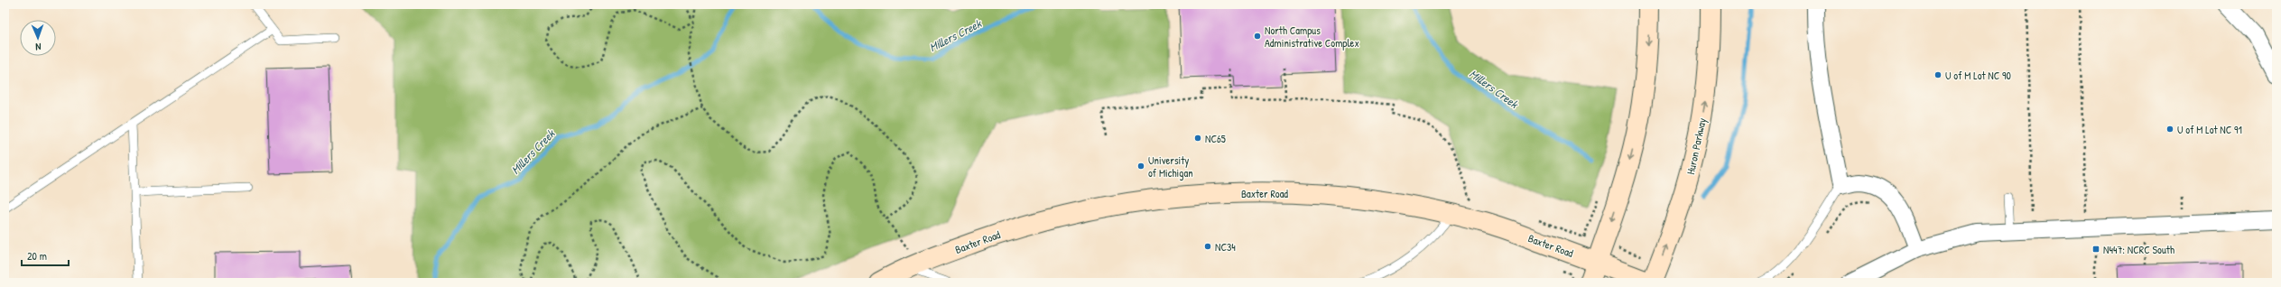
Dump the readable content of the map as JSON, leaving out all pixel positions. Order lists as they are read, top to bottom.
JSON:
{
  "streets": {
    "street": ["Huron Parkway", "Baxter Road"]
  },
  "crossings": [
    ["Huron Parkway", "Baxter Road"]
  ],
  "water": ["Millers Creek"],
  "places": {
    "other": [
      "North Campus Administrative Complex",
      "U of M Lot NC 90",
      "U of M Lot NC 91",
      "NC65",
      "University of Michigan",
      "NC34"
    ],
    "transit": ["N447: NCRC South"]
  },
  "scale_bar": "20 m",
  "north": "bottom"
}
